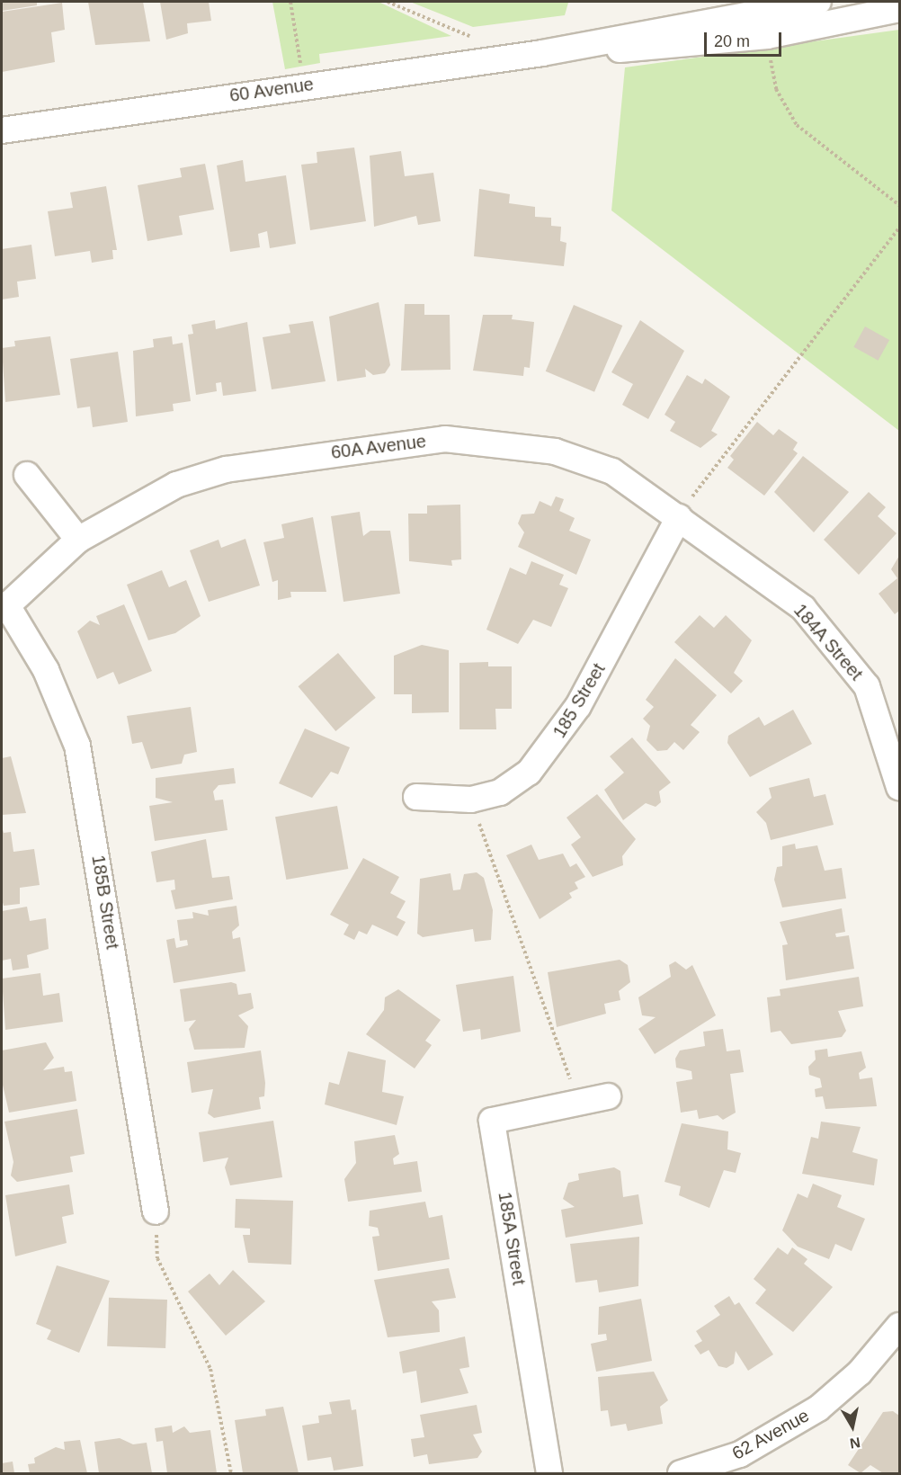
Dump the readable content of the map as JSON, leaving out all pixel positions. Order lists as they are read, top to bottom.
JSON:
{
  "streets": {
    "street": [
      "60 Avenue",
      "60A Avenue",
      "184A Street",
      "185 Street",
      "185B Street",
      "185A Street",
      "62 Avenue"
    ]
  },
  "crossings": [
    ["60A Avenue", "184A Street"],
    ["60A Avenue", "185 Street"],
    ["60A Avenue", "185B Street"],
    ["184A Street", "185 Street"]
  ],
  "scale_bar": "20 m",
  "north": "bottom"
}
